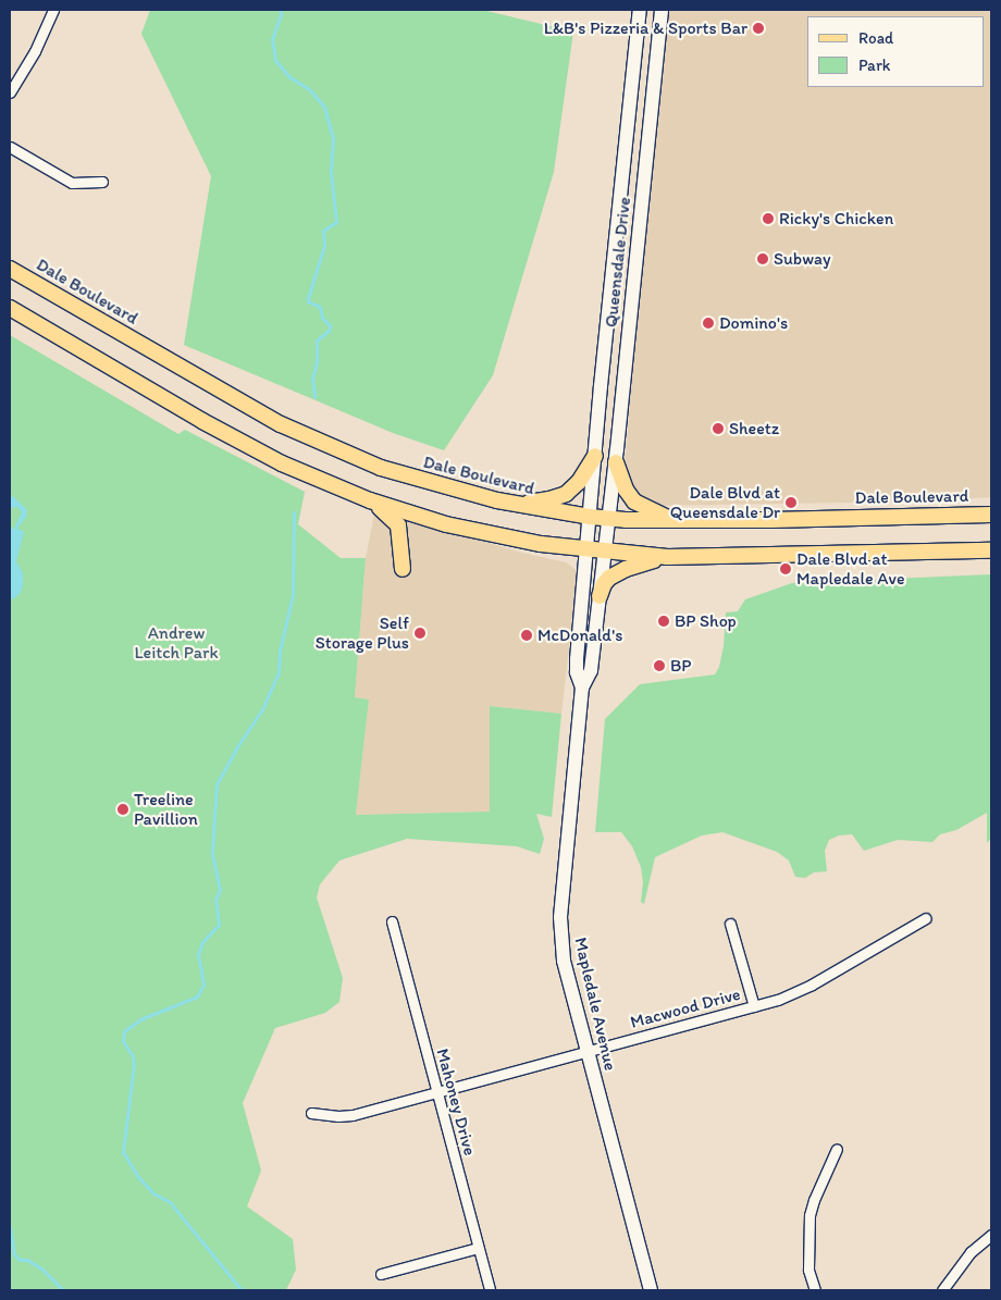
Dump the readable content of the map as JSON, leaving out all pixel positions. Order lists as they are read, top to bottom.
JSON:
{
  "streets": {
    "main road": ["Dale Boulevard"],
    "street": [
      "Queensdale Drive",
      "Mapledale Avenue",
      "Macwood Drive",
      "Mahoney Drive"
    ]
  },
  "crossings": [
    ["Queensdale Drive", "Dale Boulevard"],
    ["Queensdale Drive", "Mapledale Avenue"],
    ["Dale Boulevard", "Mapledale Avenue"],
    ["Mapledale Avenue", "Macwood Drive"],
    ["Macwood Drive", "Mahoney Drive"]
  ],
  "parks": ["Andrew Leitch Park"],
  "places": [
    "L&B's Pizzeria & Sports Bar",
    "Ricky's Chicken",
    "Subway",
    "Domino's",
    "Sheetz",
    "Dale Blvd at Queensdale Dr",
    "Dale Blvd at Mapledale Ave",
    "BP Shop",
    "Self Storage Plus",
    "McDonald's",
    "BP",
    "Treeline Pavillion"
  ],
  "legend": ["Road", "Park"]
}
